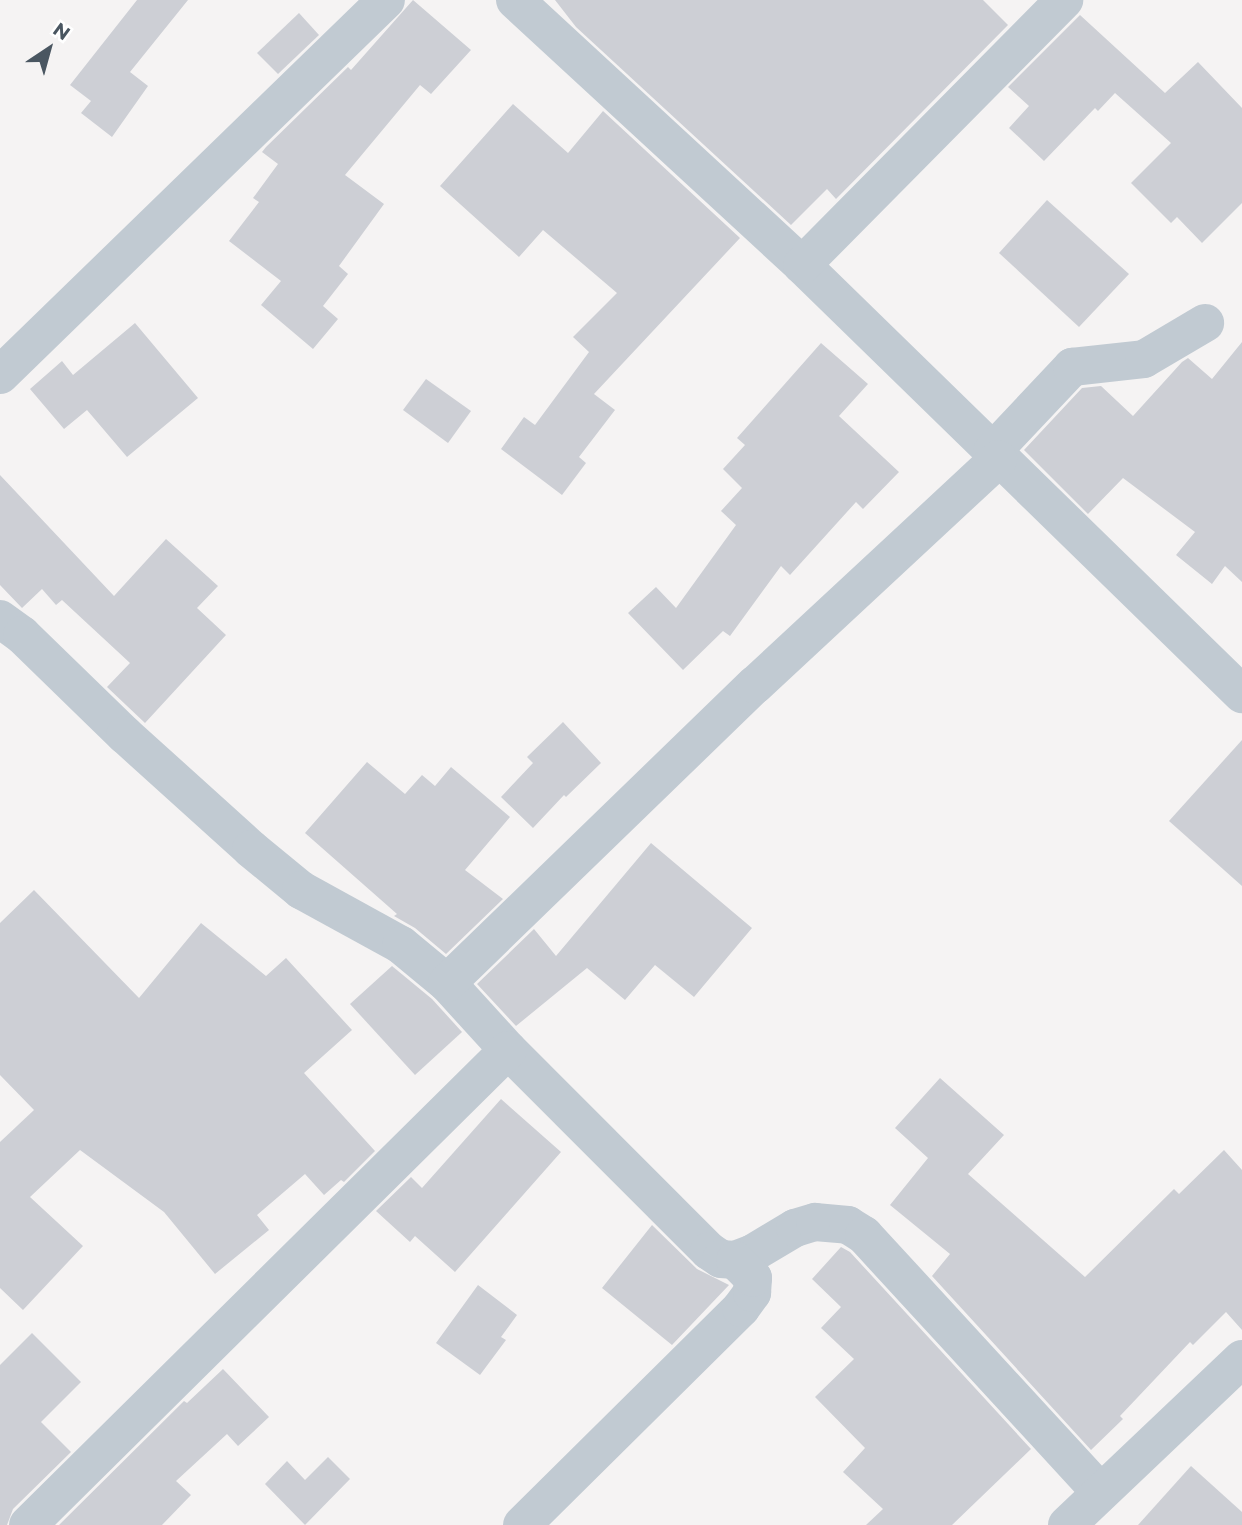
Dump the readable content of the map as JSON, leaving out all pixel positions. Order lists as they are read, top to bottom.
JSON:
{
  "north": "top right"
}
